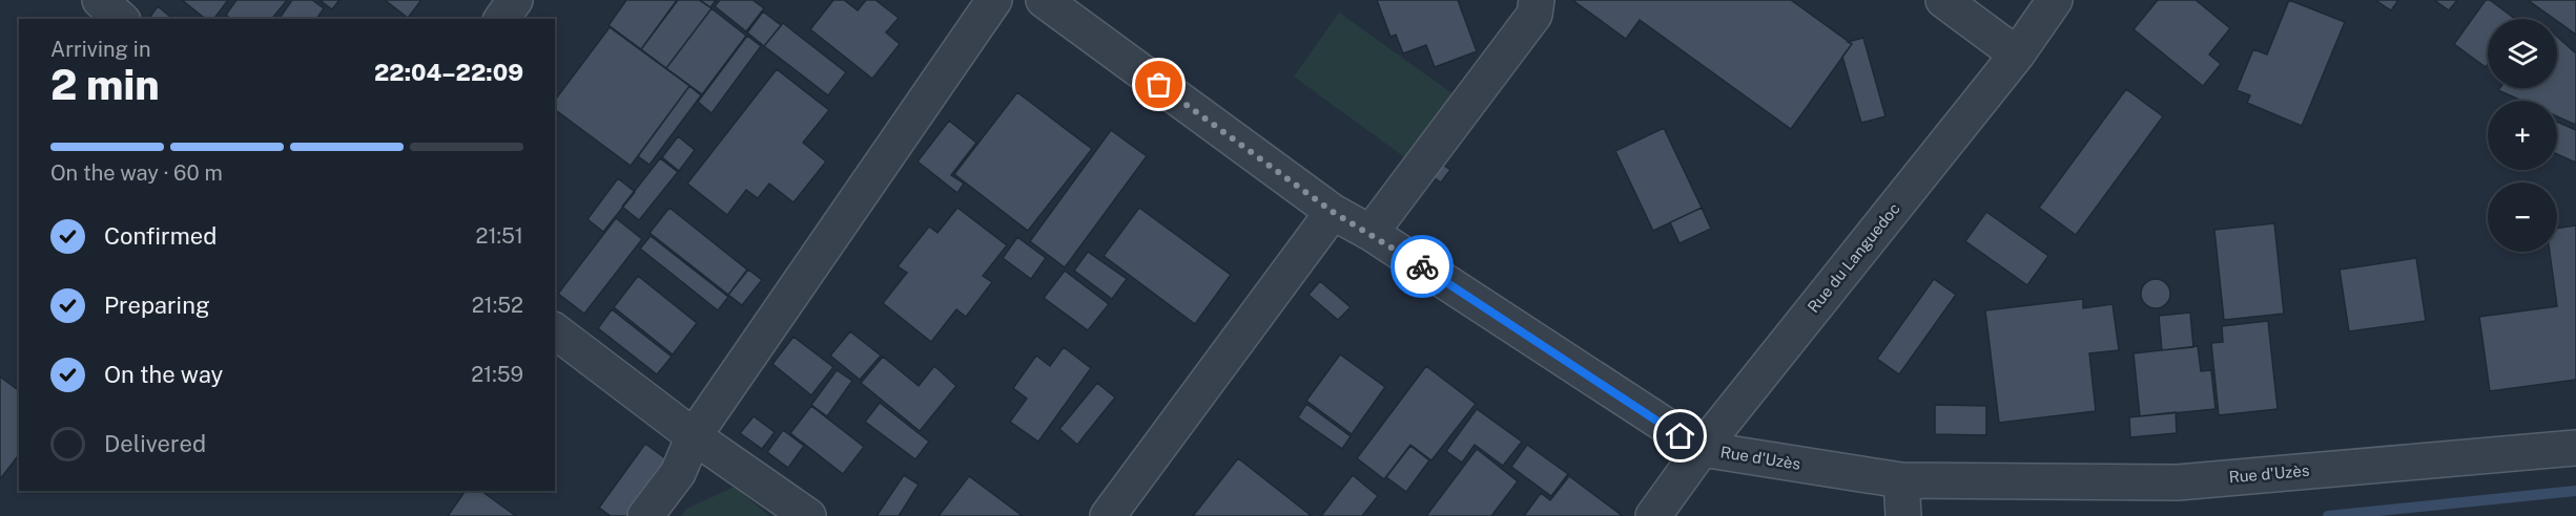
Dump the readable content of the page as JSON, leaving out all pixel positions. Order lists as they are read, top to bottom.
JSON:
{
  "streets": {
    "street": ["Rue du Languedoc", "Rue d'Uzès"]
  },
  "crossings": [
    ["Rue du Languedoc", "Rue d'Uzès"]
  ],
  "page": {
    "map_buttons": ["+", "−"],
    "heading": ["2 min", "Arriving in", "22:04–22:09"],
    "bar": "On the way · 60 m",
    "list": [
      ["Confirmed", "21:51"],
      ["Preparing", "21:52"],
      ["On the way", "21:59"],
      "Delivered"
    ]
  }
}
